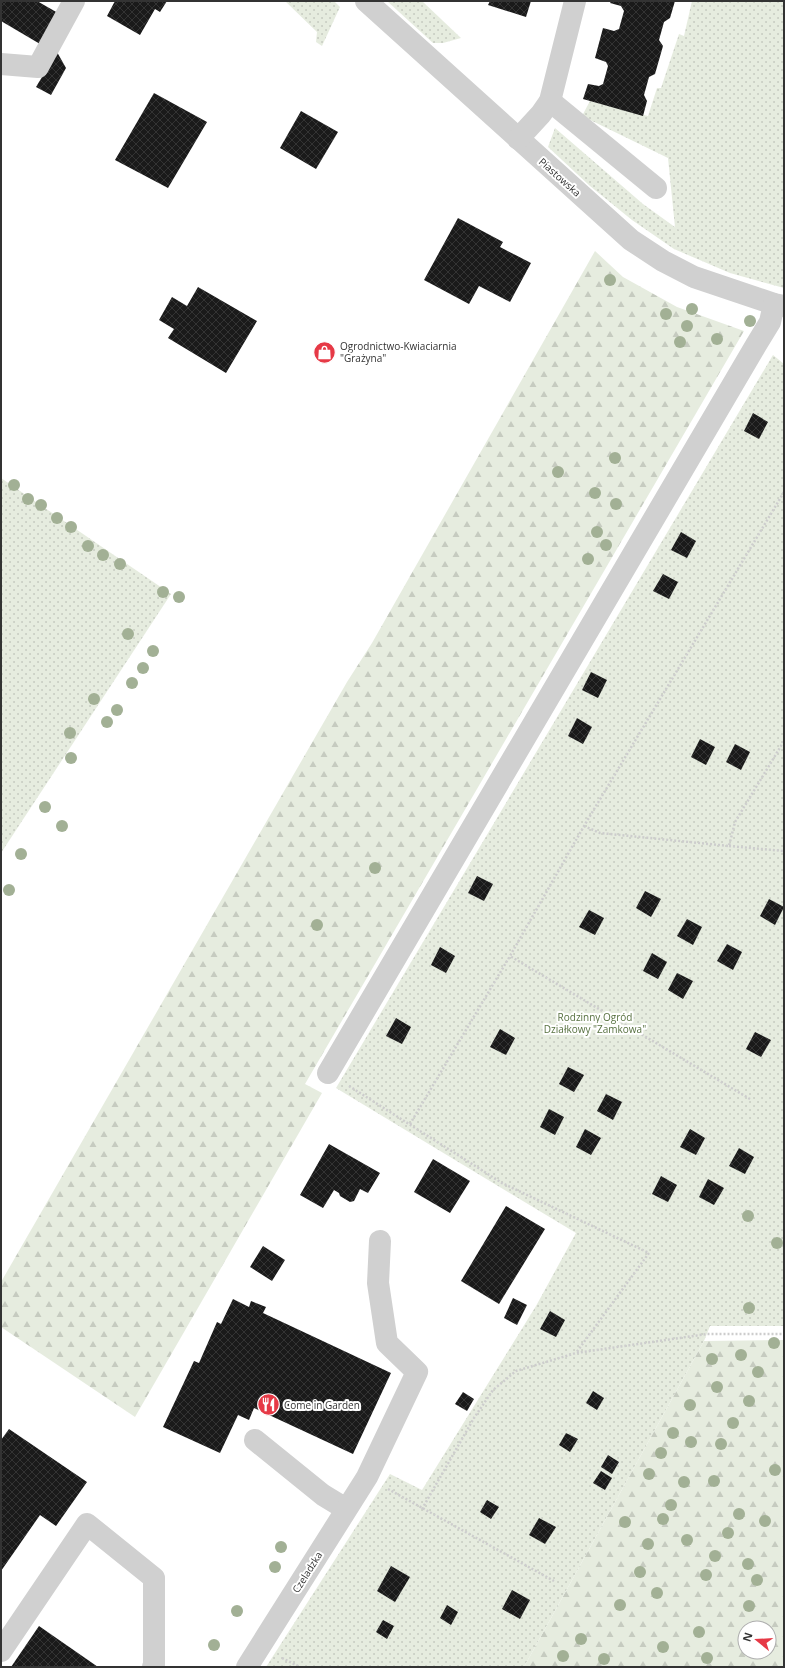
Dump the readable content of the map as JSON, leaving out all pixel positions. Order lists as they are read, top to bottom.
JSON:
{
  "streets": {
    "street": ["Piastowska", "Czeladzka"]
  },
  "parks": ["Rodzinny Ogród Działkowy \"Zamkowa\""],
  "places": {
    "shop": ["Ogrodnictwo-Kwiaciarnia \"Grażyna\""],
    "restaurant": ["Come in Garden"]
  },
  "north": "left"
}
